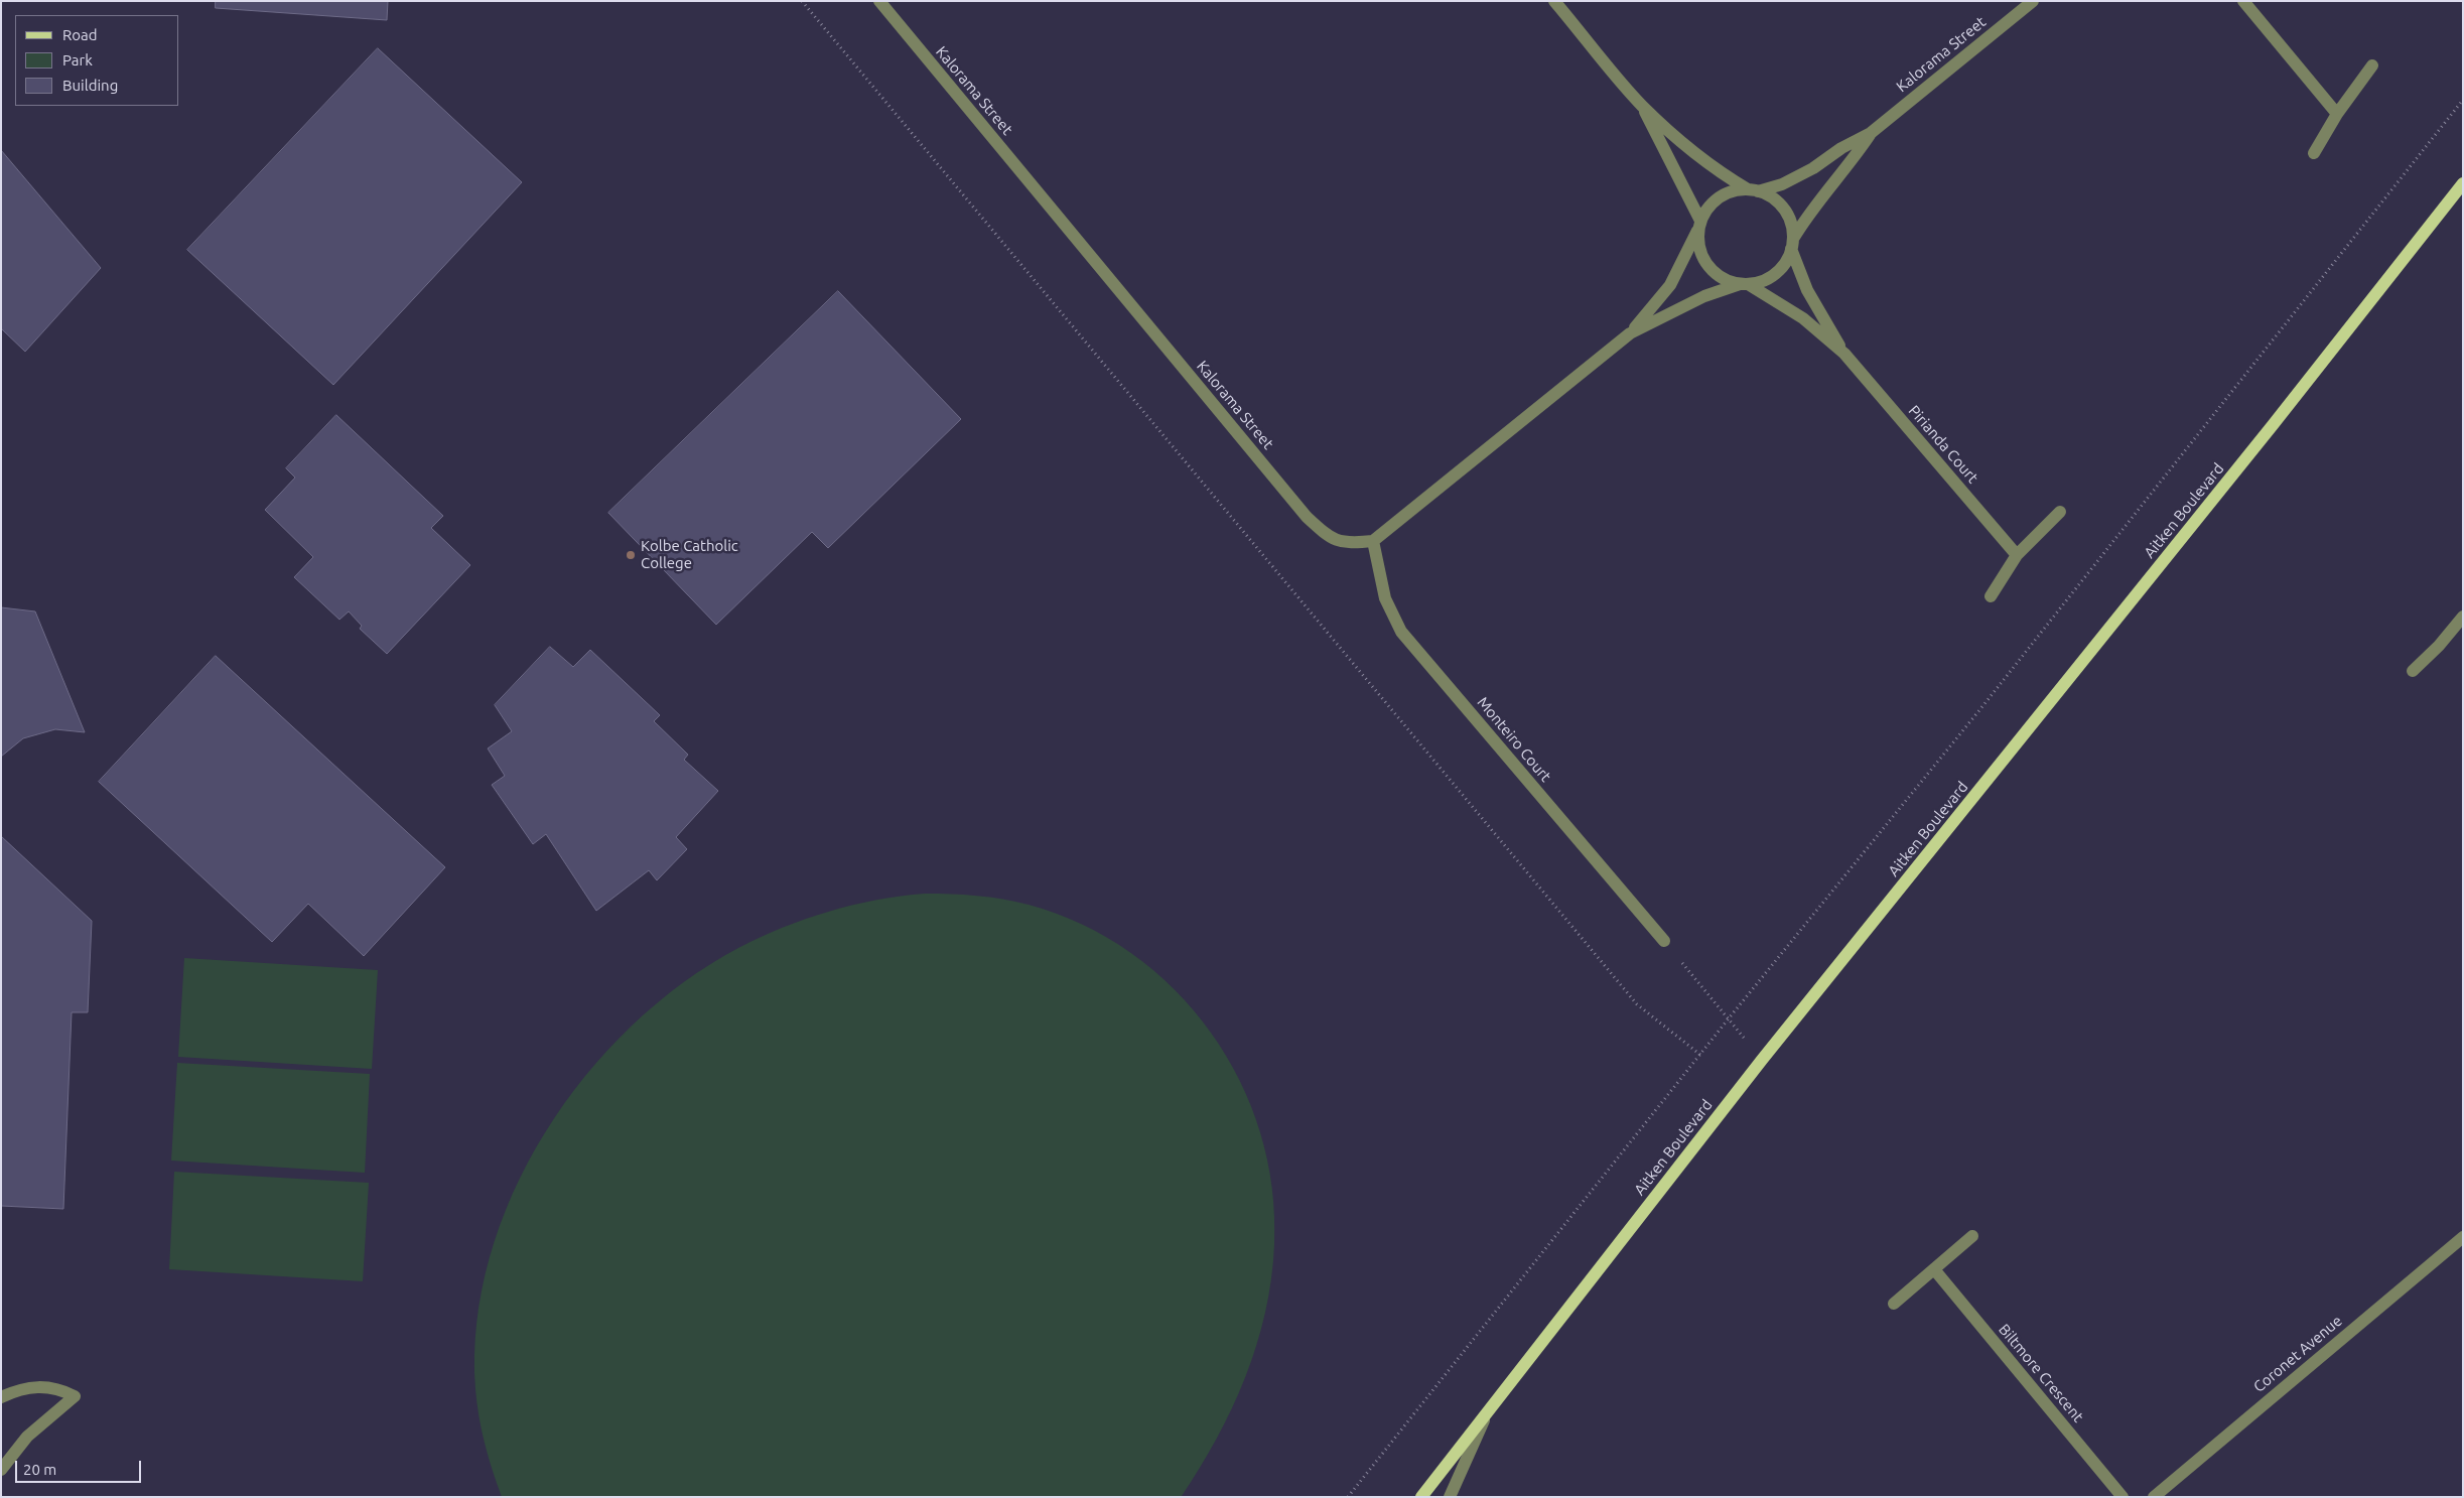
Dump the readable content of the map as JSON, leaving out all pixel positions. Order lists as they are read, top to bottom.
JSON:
{
  "streets": {
    "main road": ["Aitken Boulevard"],
    "street": [
      "Kalorama Street",
      "Pirianda Court",
      "Monteiro Court",
      "Coronet Avenue",
      "Biltmore Crescent"
    ]
  },
  "crossings": [
    ["Kalorama Street", "Pirianda Court"],
    ["Kalorama Street", "Monteiro Court"]
  ],
  "places": ["Kolbe Catholic College"],
  "legend": ["Road", "Park", "Building"],
  "scale_bar": "20 m"
}
